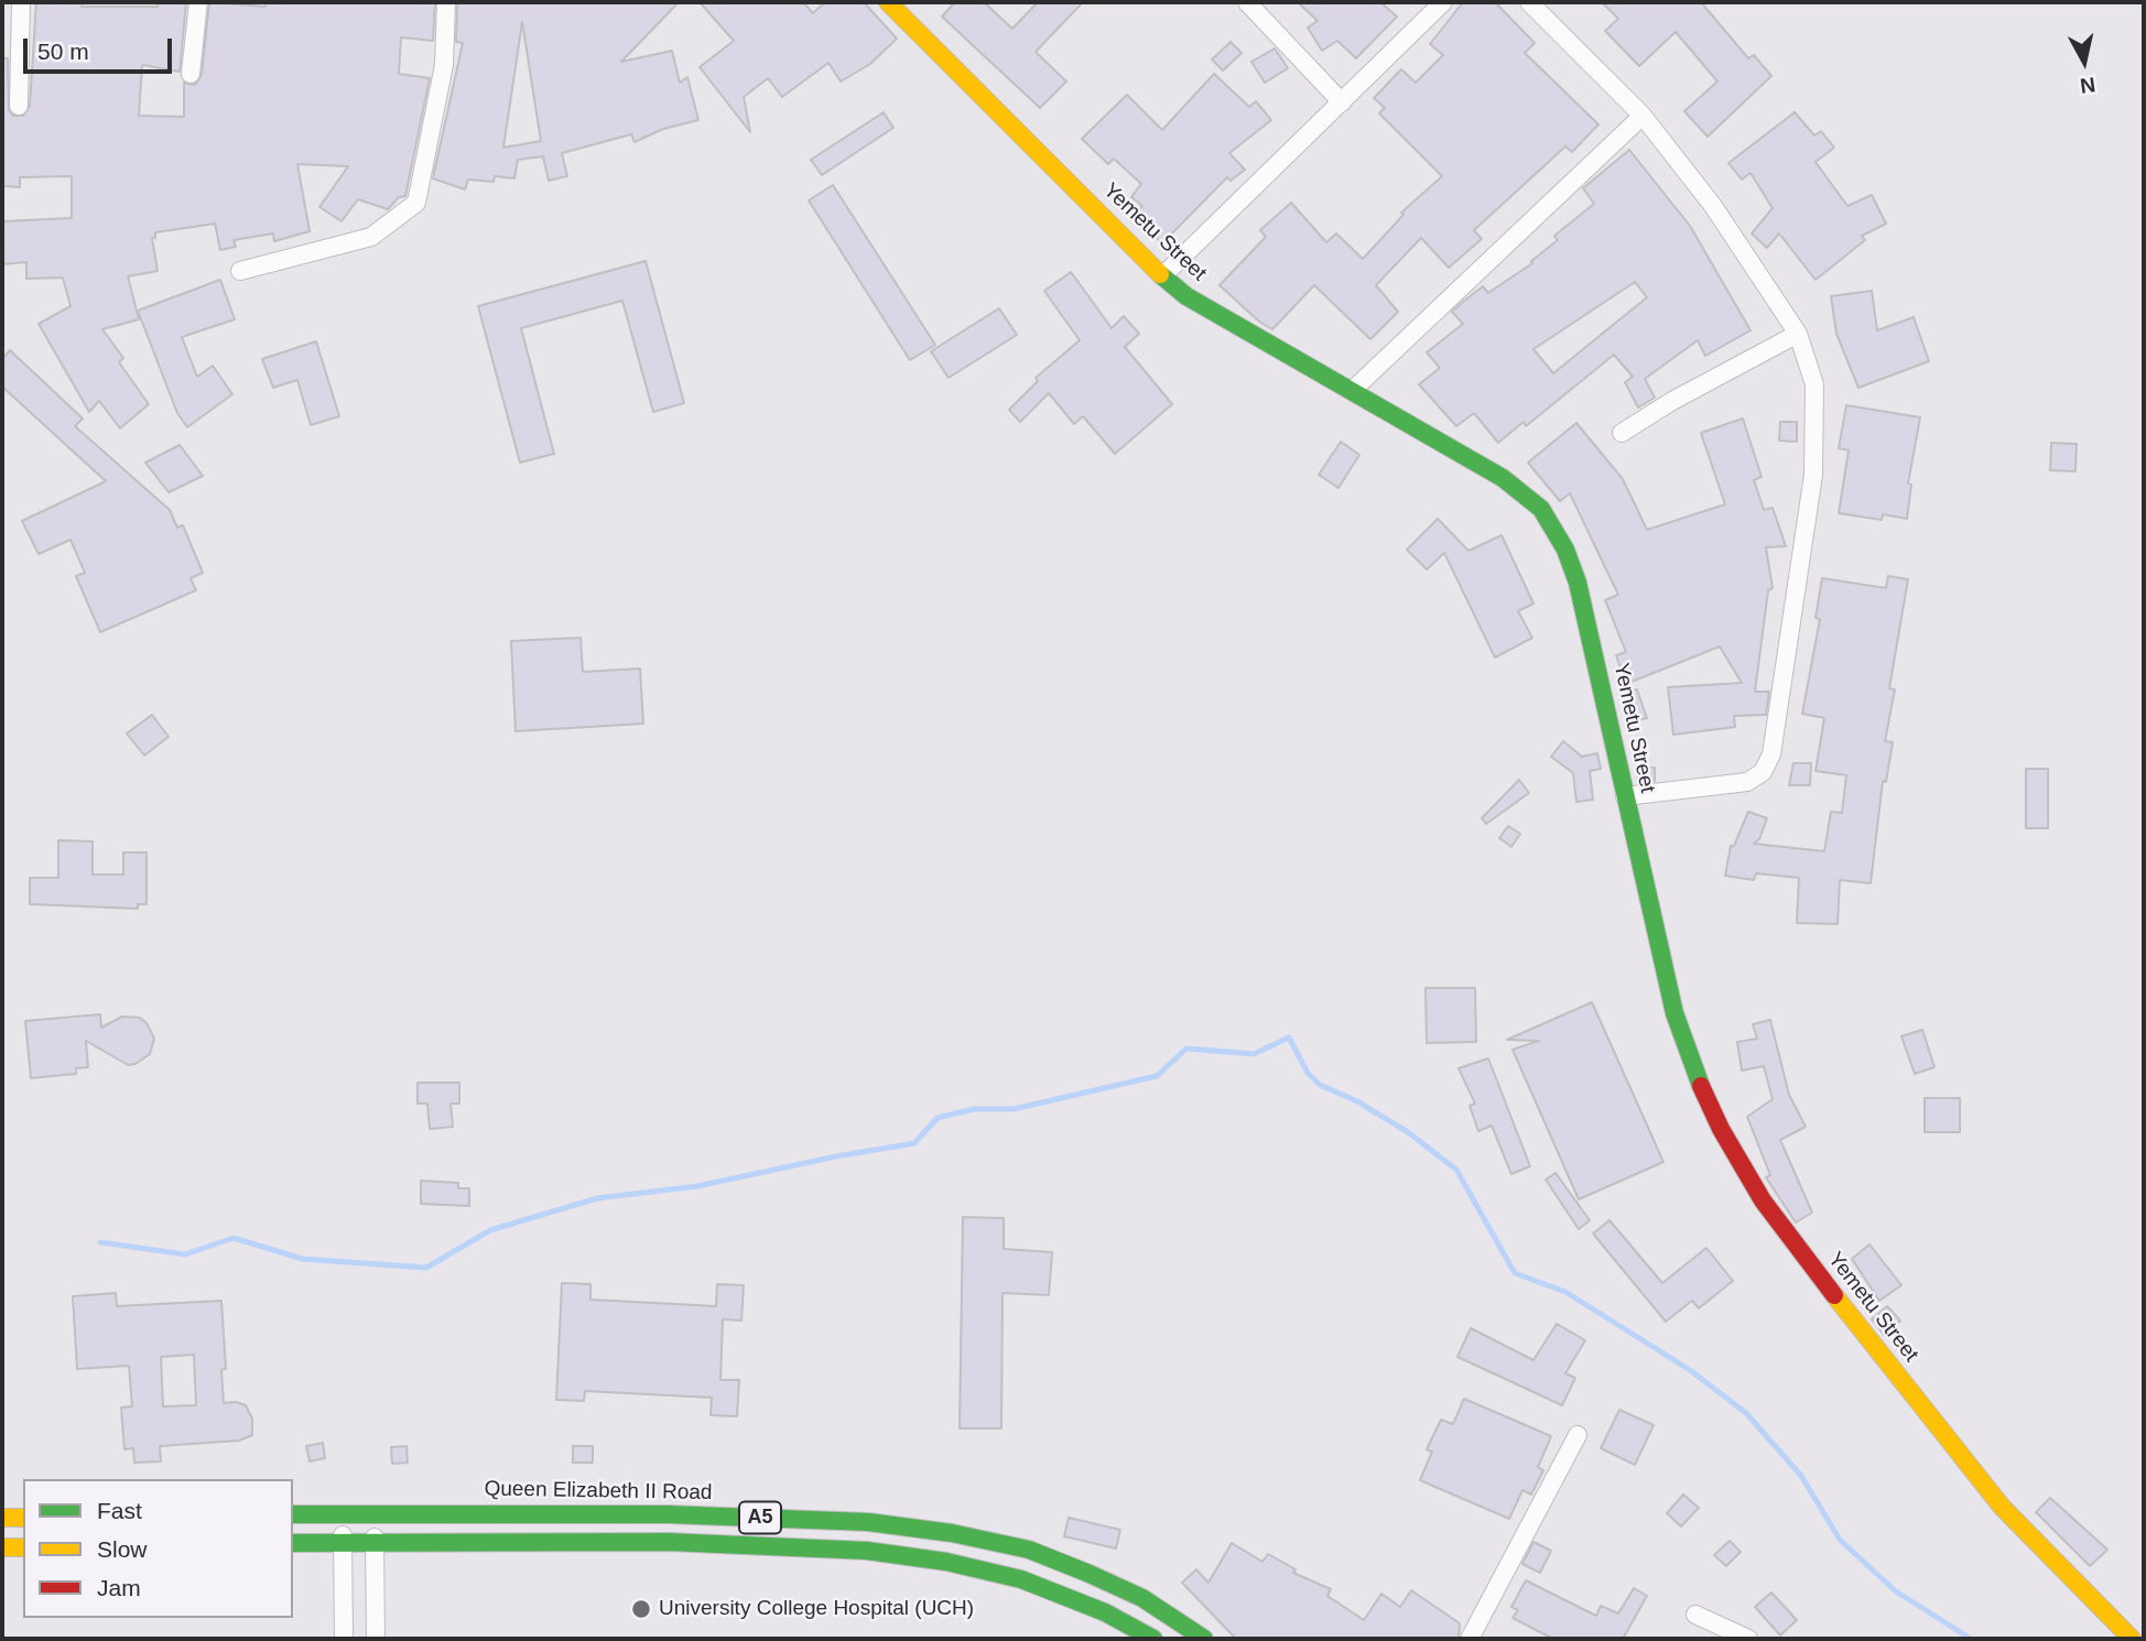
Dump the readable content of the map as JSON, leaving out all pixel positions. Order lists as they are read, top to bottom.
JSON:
{
  "streets": {
    "main road": ["Yemetu Street", "Queen Elizabeth II Road", "A5"]
  },
  "places": ["University College Hospital (UCH)"],
  "legend": ["Fast", "Slow", "Jam"],
  "scale_bar": "50 m",
  "north": "bottom"
}
